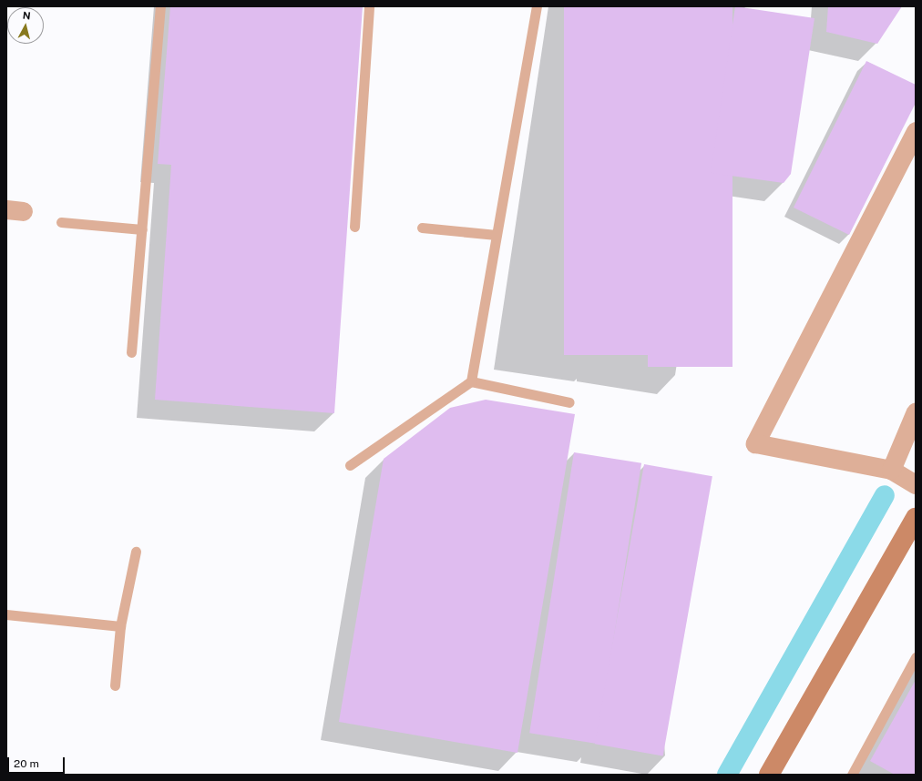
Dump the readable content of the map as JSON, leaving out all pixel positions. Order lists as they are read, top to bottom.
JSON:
{
  "scale_bar": "20 m",
  "north": "top"
}
